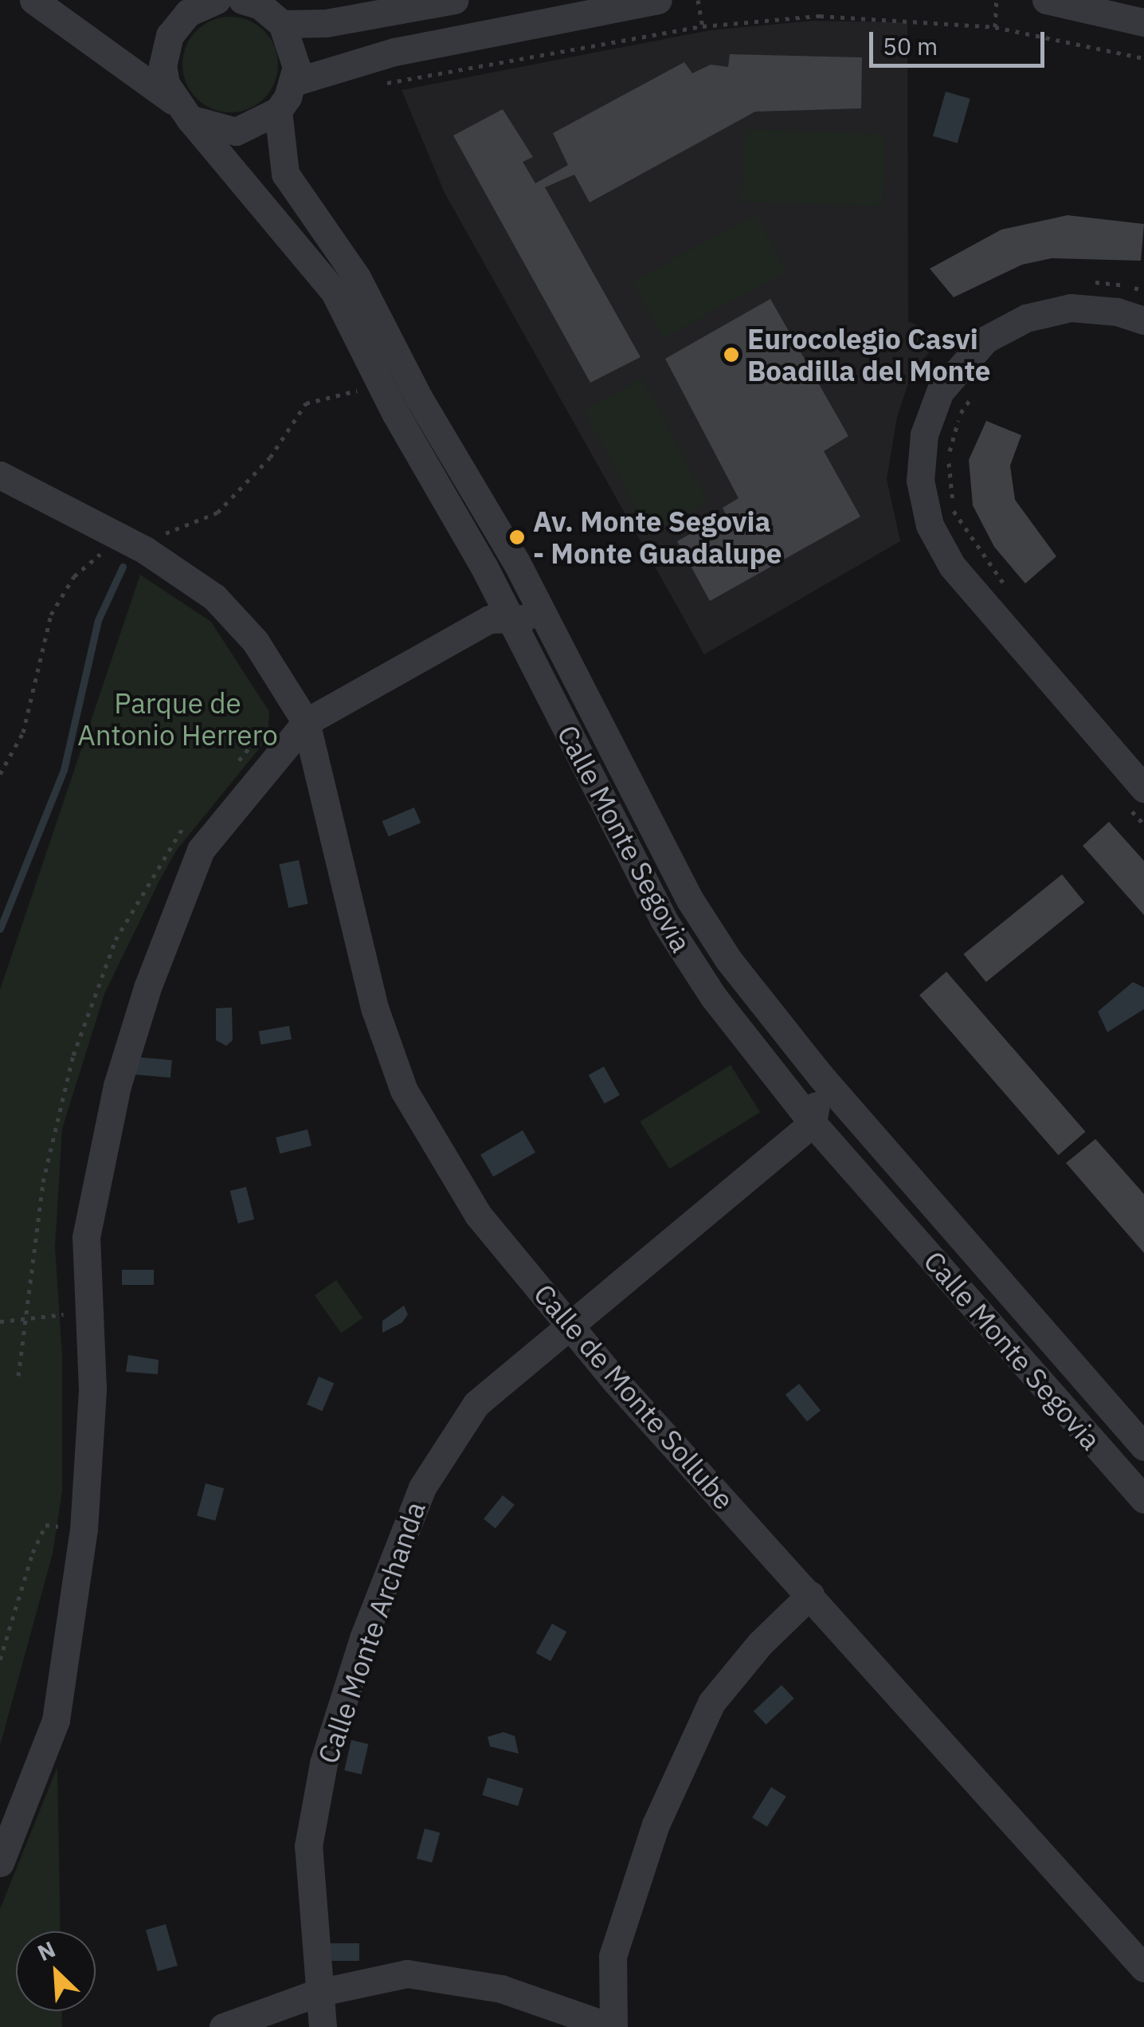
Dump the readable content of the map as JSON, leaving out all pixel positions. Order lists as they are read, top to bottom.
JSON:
{
  "streets": {
    "street": ["Calle Monte Segovia", "Calle de Monte Sollube", "Calle Monte Archanda"]
  },
  "crossings": [
    ["Calle Monte Segovia", "Calle Monte Archanda"],
    ["Calle de Monte Sollube", "Calle Monte Archanda"]
  ],
  "parks": ["Parque de Antonio Herrero"],
  "places": ["Eurocolegio Casvi Boadilla del Monte", "Av. Monte Segovia - Monte Guadalupe"],
  "scale_bar": "50 m",
  "north": "top left"
}
